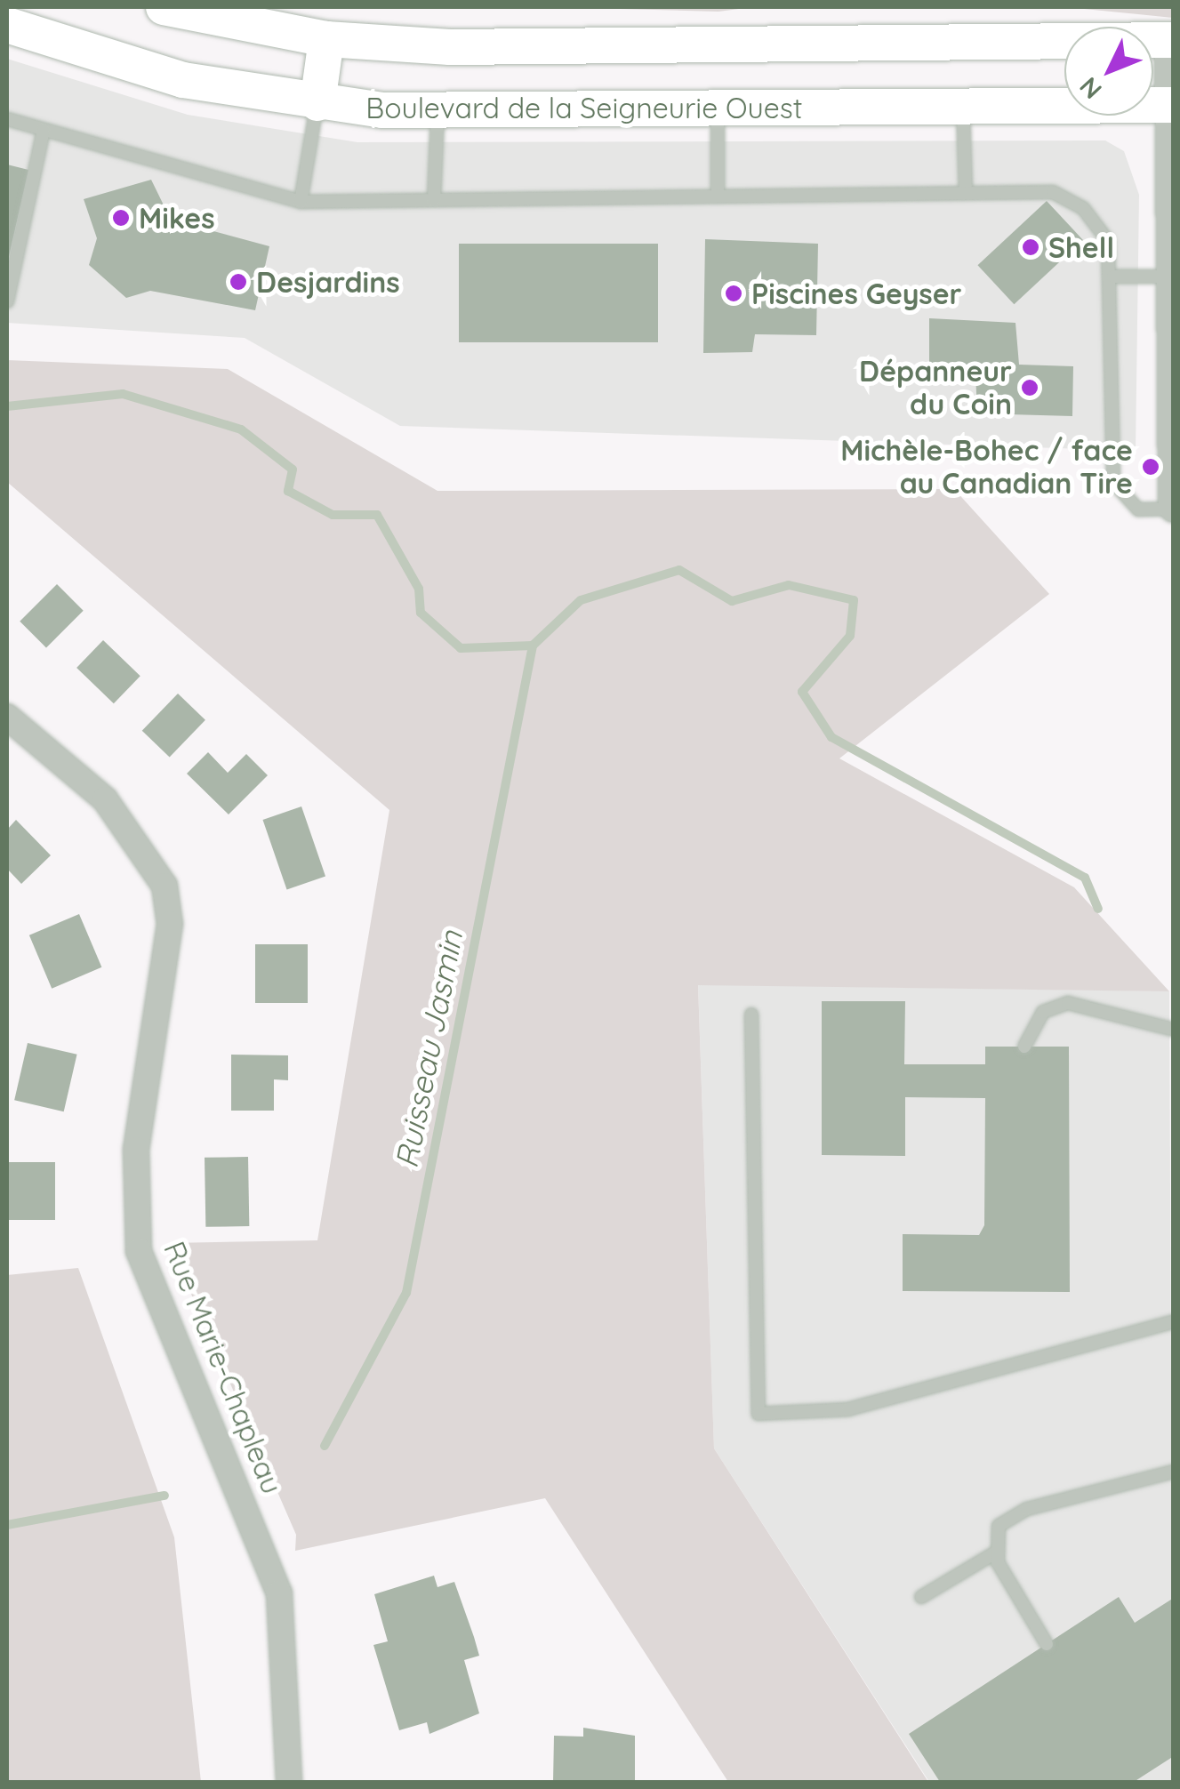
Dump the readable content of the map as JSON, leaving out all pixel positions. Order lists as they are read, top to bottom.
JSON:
{
  "streets": {
    "main road": ["Boulevard de la Seigneurie Ouest"],
    "street": ["Rue Marie-Chapleau"]
  },
  "water": ["Ruisseau Jasmin"],
  "places": [
    "Mikes",
    "Shell",
    "Desjardins",
    "Piscines Geyser",
    "Dépanneur du Coin",
    "Michèle-Bohec / face au Canadian Tire"
  ],
  "north": "bottom left"
}
